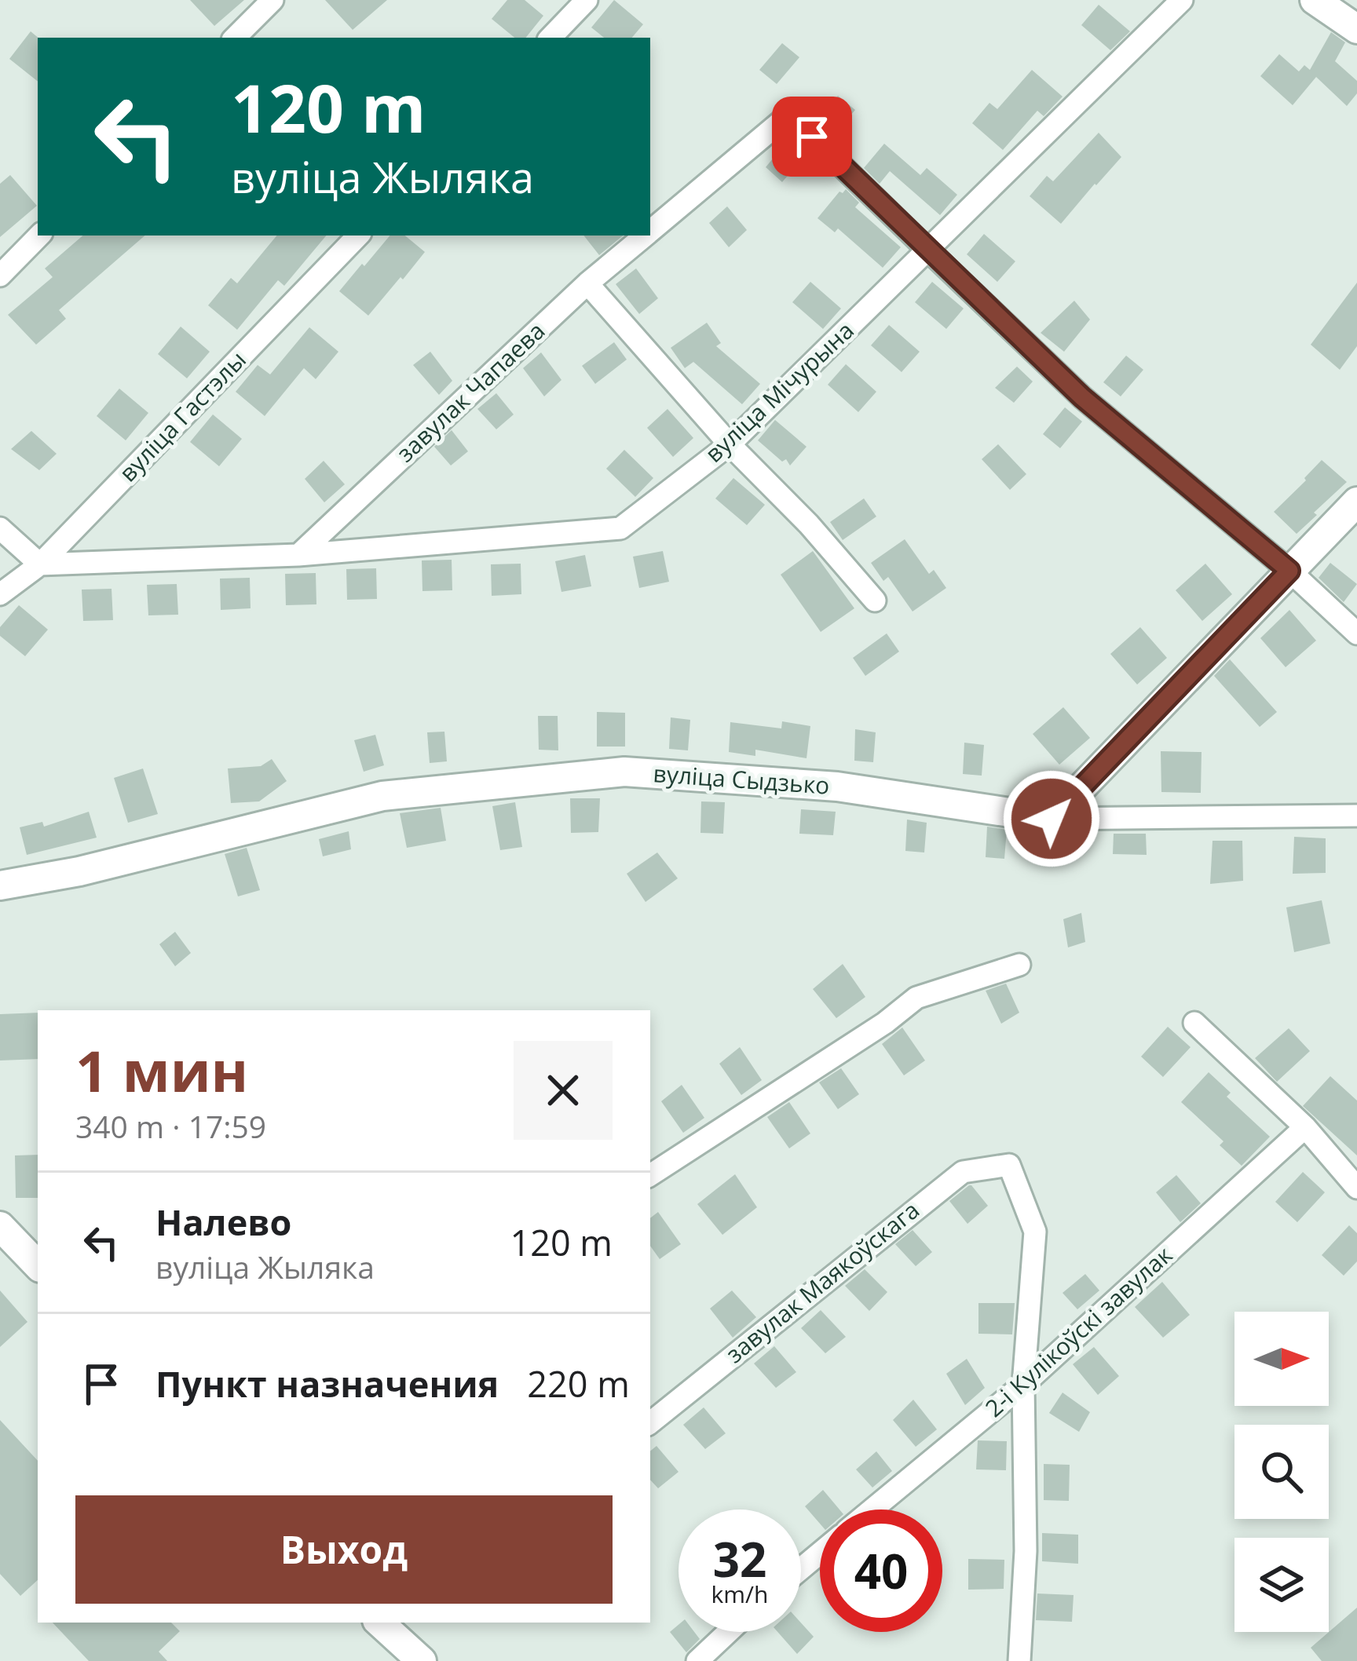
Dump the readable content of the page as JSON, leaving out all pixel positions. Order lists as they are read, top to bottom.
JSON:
{
  "streets": {
    "street": [
      "завулак Чапаева",
      "вуліца Мічурына",
      "вуліца Гастэлы",
      "вуліца Сыдзько",
      "завулак Маякоўскага",
      "2-і Кулікоўскі завулак"
    ]
  },
  "crossings": [
    ["завулак Чапаева", "вуліца Мічурына"],
    ["вуліца Мічурына", "вуліца Гастэлы"],
    ["завулак Маякоўскага", "2-і Кулікоўскі завулак"]
  ],
  "north": "right",
  "page": {
    "turn": ["120 m", "вуліца Жыляка"],
    "heading": ["1 мин", "340 m · 17:59"],
    "list": [
      {
        "name": "Налево",
        "note": "вуліца Жыляка",
        "value": "120 m"
      },
      {
        "name": "Пункт назначения",
        "value": "220 m"
      }
    ],
    "buttons": "Выход",
    "speed": "32 km/h",
    "limit": "40"
  }
}
